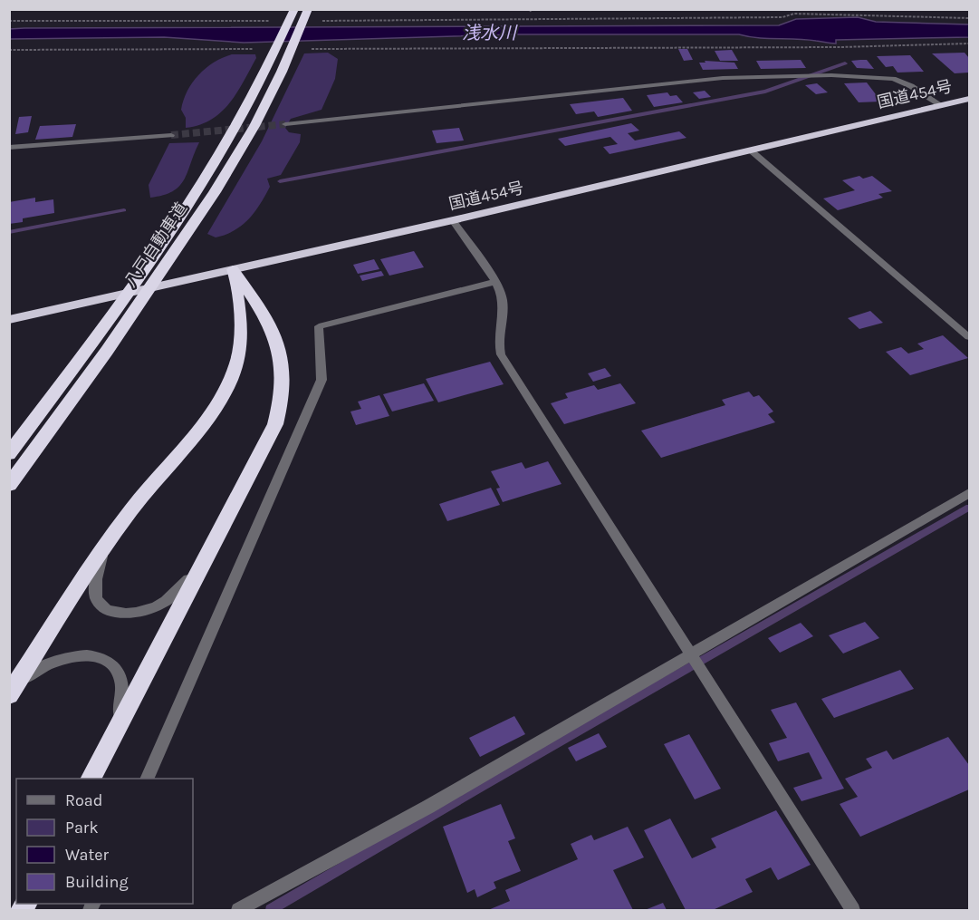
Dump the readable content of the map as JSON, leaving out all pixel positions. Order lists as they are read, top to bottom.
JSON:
{
  "streets": {
    "highway": ["国道454号", "八戸自動車道"]
  },
  "water": ["浅水川"],
  "legend": [
    "Road",
    "Park",
    "Water",
    "Building"
  ]
}
